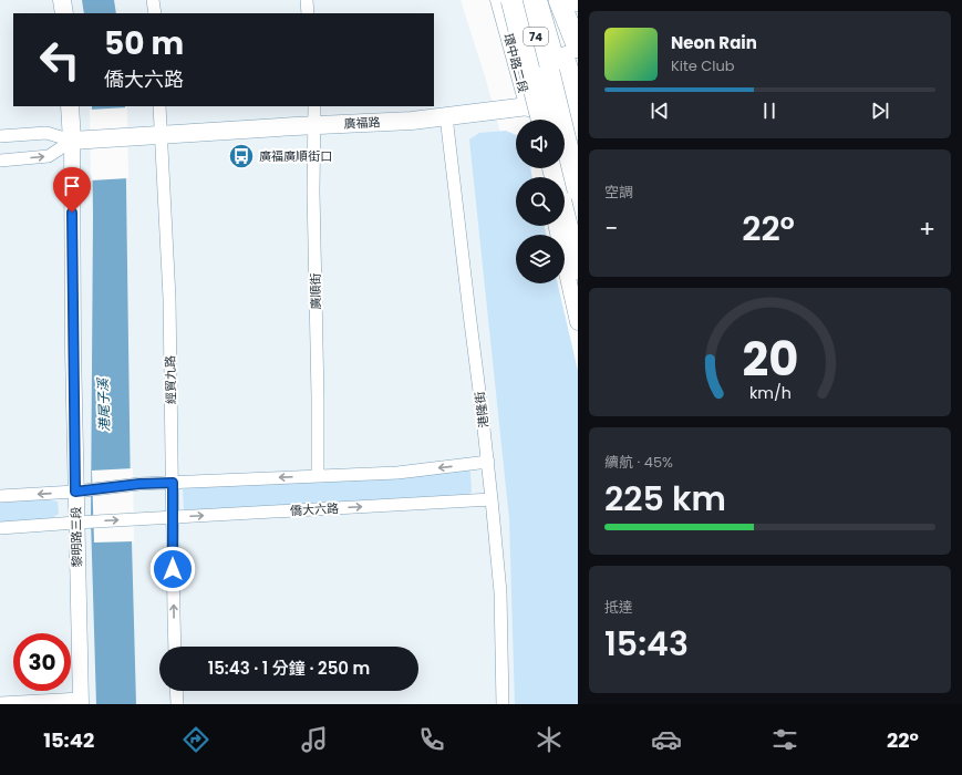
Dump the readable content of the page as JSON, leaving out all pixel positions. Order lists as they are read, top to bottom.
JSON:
{
  "streets": {
    "highway": ["74"],
    "main road": ["廣福路", "黎明路三段"],
    "street": [
      "環中路二段",
      "廣順街",
      "經貿九路",
      "港隆街",
      "僑大六路"
    ]
  },
  "crossings": [
    ["環中路二段", "廣福路"],
    ["廣福路", "廣順街"],
    ["廣福路", "經貿九路"],
    ["廣福路", "港隆街"],
    ["廣福路", "黎明路三段"],
    ["經貿九路", "僑大六路"],
    ["港隆街", "僑大六路"],
    ["僑大六路", "黎明路三段"]
  ],
  "water": ["港尾子溪"],
  "places": {
    "bus stop": ["廣福廣順街口"]
  },
  "page": {
    "turn": ["50 m", "僑大六路"],
    "song": ["Neon Rain", "Kite Club"],
    "tile": [
      "空調",
      ["續航 · 45%", "225 km"],
      ["抵達", "15:43"]
    ],
    "heat": ["−", "22°", "+"],
    "limit": "30",
    "trip": "15:43 · 1 分鐘 · 250 m",
    "tabs": ["15:42", "22°"],
    "gauge": ["20", "km/h"]
  }
}
